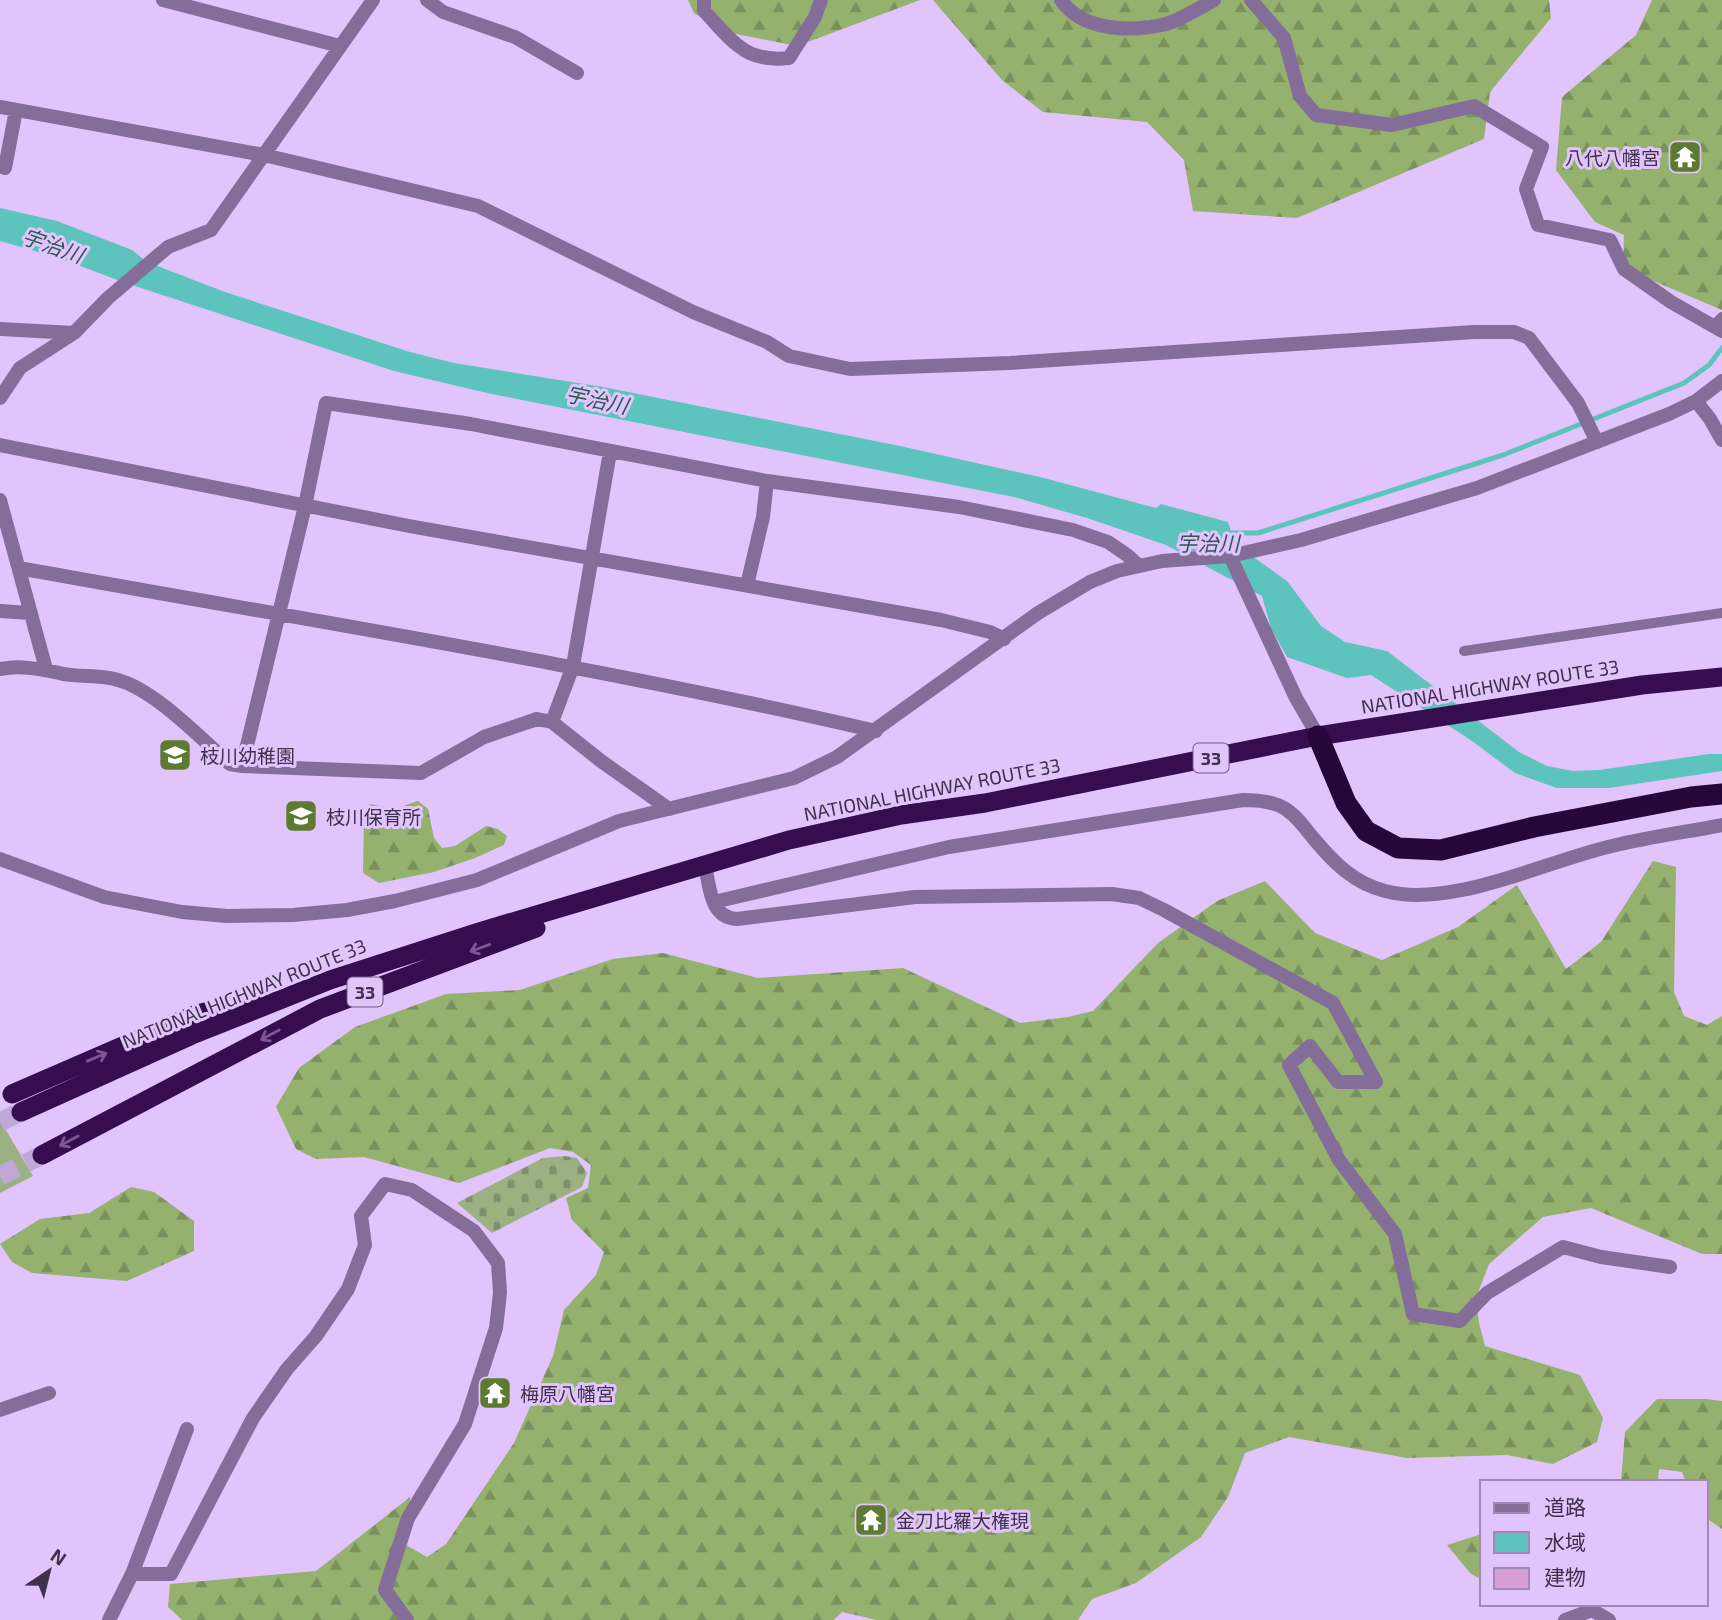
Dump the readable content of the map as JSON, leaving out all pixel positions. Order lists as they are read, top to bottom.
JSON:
{
  "streets": {
    "highway": ["NATIONAL HIGHWAY ROUTE 33", "33"]
  },
  "crossings": [
    ["NATIONAL HIGHWAY ROUTE 33", "33"]
  ],
  "water": ["宇治川"],
  "places": {
    "temple": ["八代八幡宮", "梅原八幡宮", "金刀比羅大権現"],
    "school or university": ["枝川幼稚園", "枝川保育所"]
  },
  "legend": ["道路", "水域", "建物"],
  "north": "top right"
}
